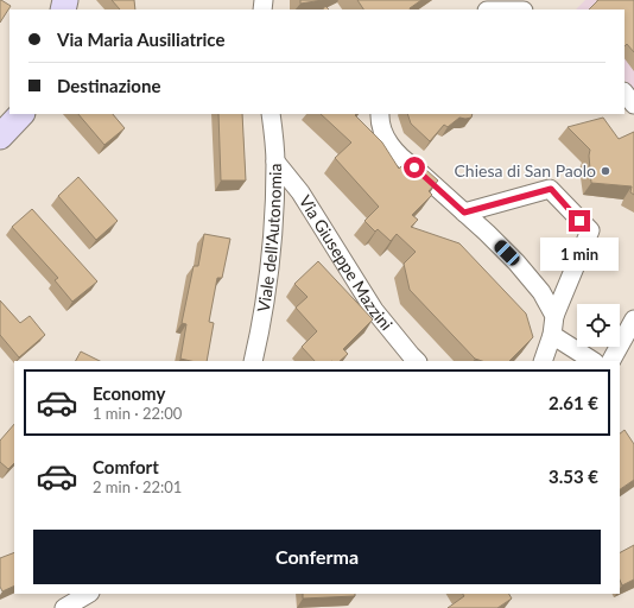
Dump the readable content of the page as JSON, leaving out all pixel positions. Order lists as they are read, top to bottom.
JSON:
{
  "streets": {
    "street": ["Viale dell'Autonomia", "Via Giuseppe Mazzini"]
  },
  "crossings": [
    ["Viale dell'Autonomia", "Via Giuseppe Mazzini"]
  ],
  "places": ["Chiesa di San Paolo"],
  "page": {
    "banner": ["Via Maria Ausiliatrice", "Destinazione"],
    "bubble": "1 min",
    "list": [
      {
        "name": "Economy",
        "note": "1 min · 22:00",
        "value": "2.61 €"
      },
      {
        "name": "Comfort",
        "note": "2 min · 22:01",
        "value": "3.53 €"
      }
    ],
    "buttons": "Conferma"
  }
}
